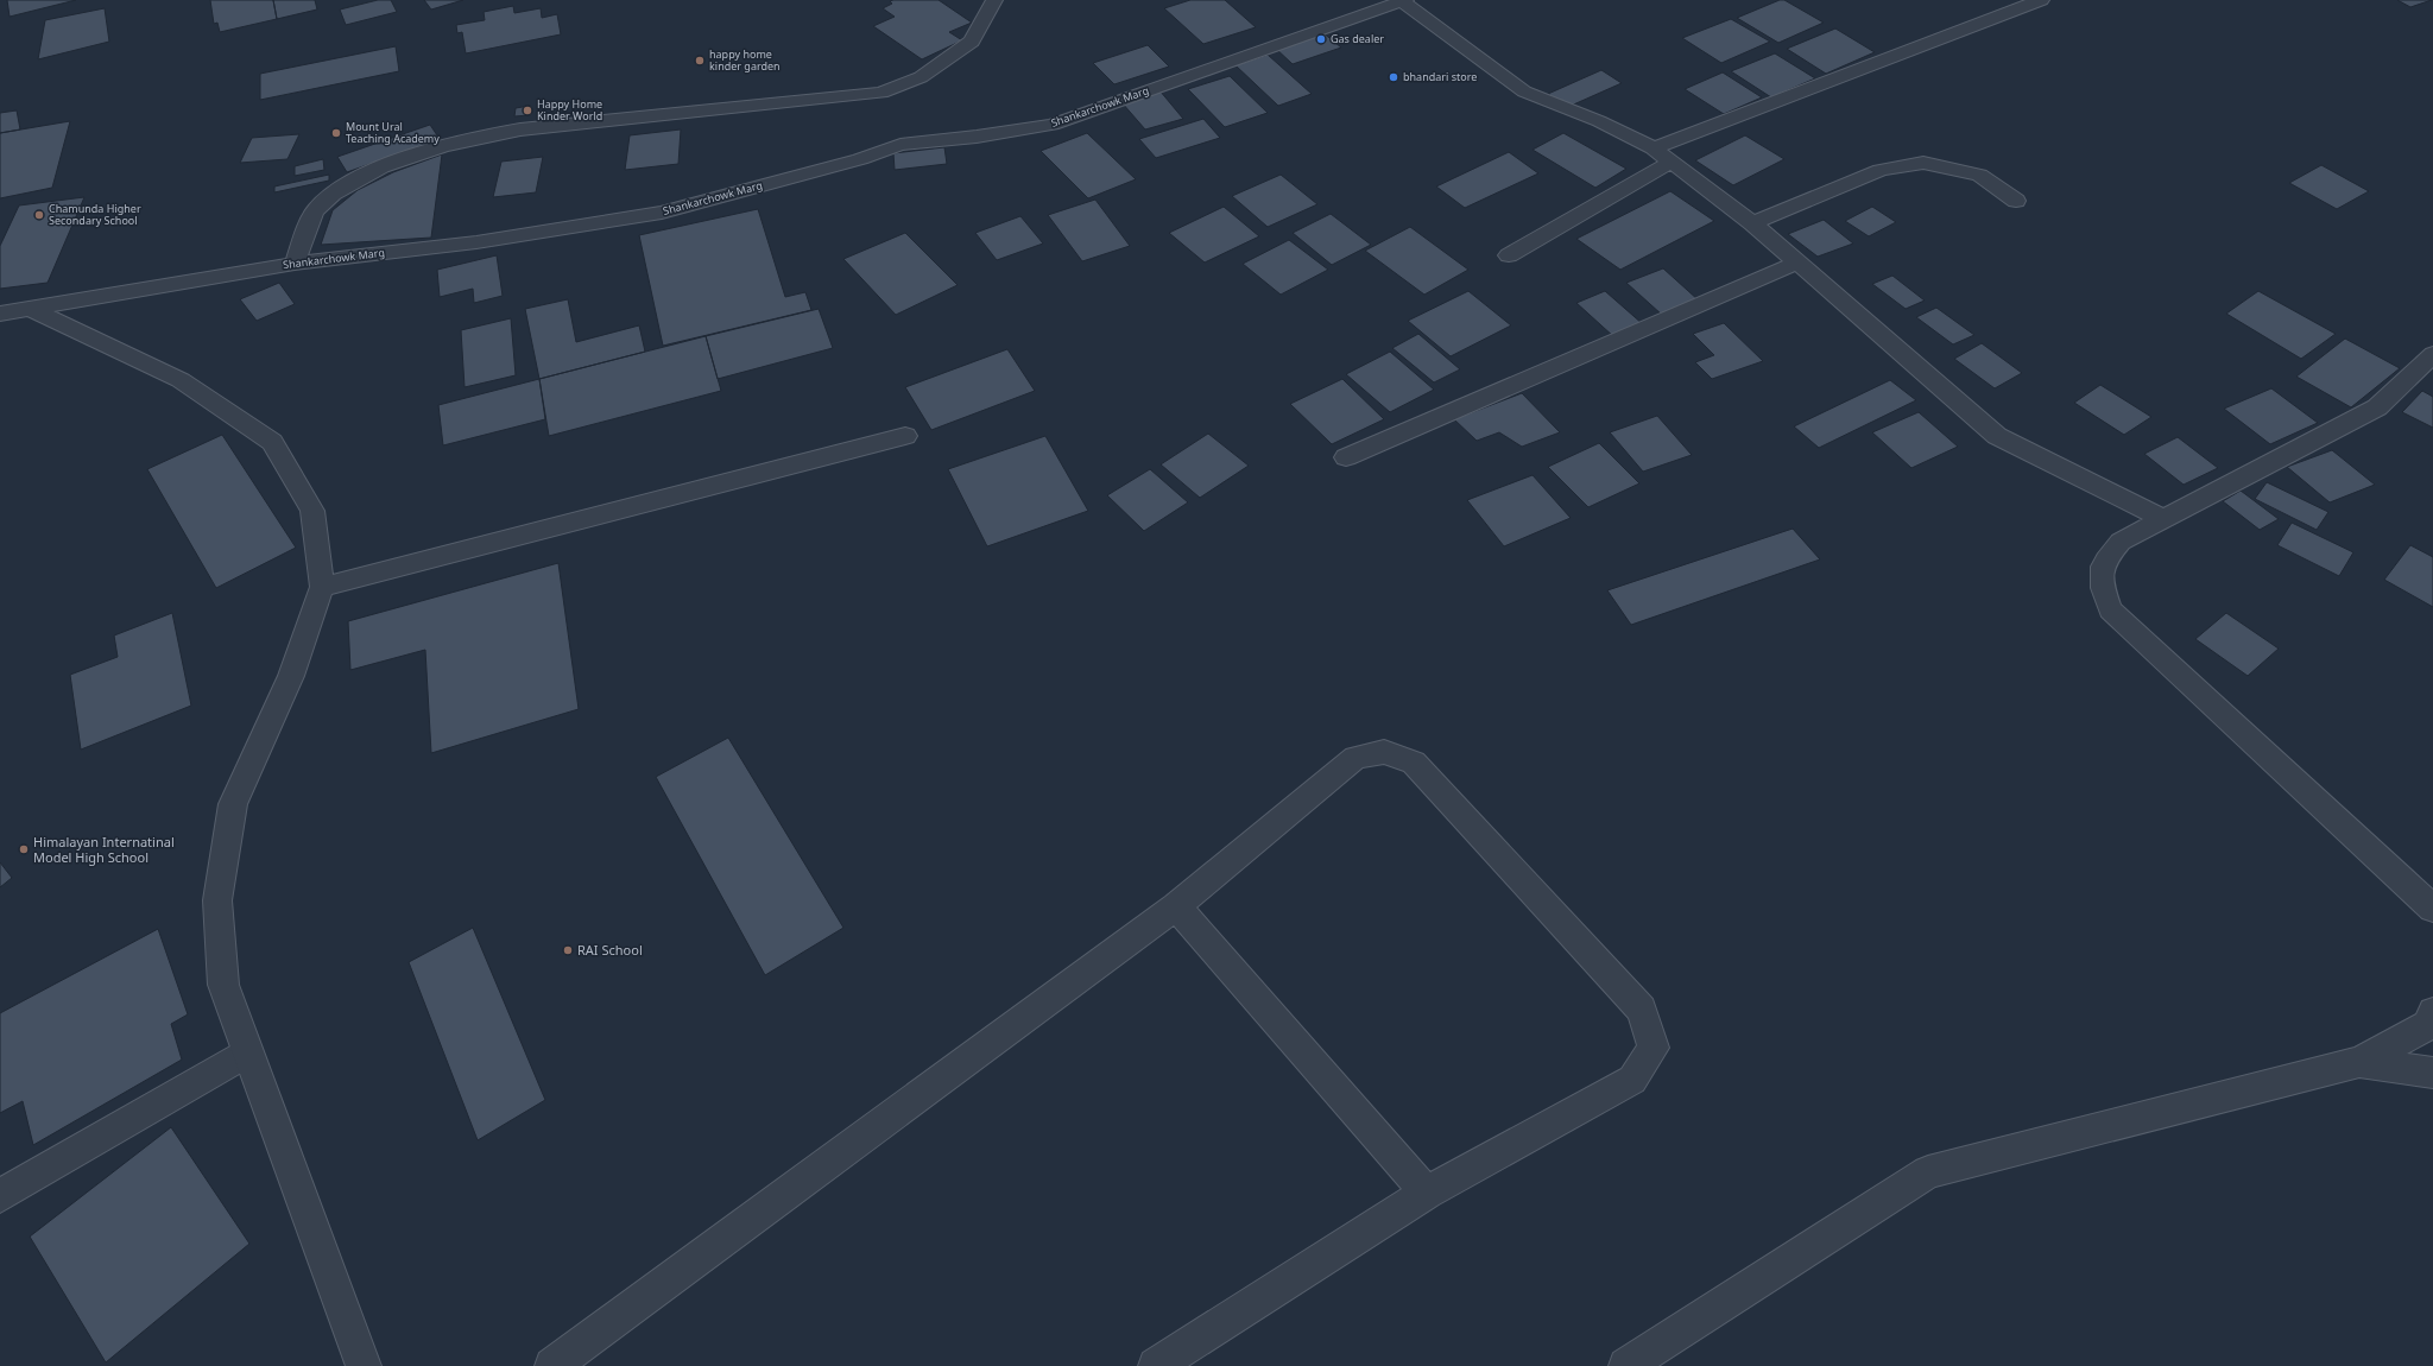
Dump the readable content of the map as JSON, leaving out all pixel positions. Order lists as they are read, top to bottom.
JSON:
{
  "streets": {
    "street": ["Shankarchowk Marg"]
  },
  "places": [
    "Gas dealer",
    "happy home kinder garden",
    "bhandari store",
    "Happy Home Kinder World",
    "Mount Ural Teaching Academy",
    "Chamunda Higher Secondary School",
    "Himalayan Internatinal Model High School",
    "RAI School"
  ]
}
